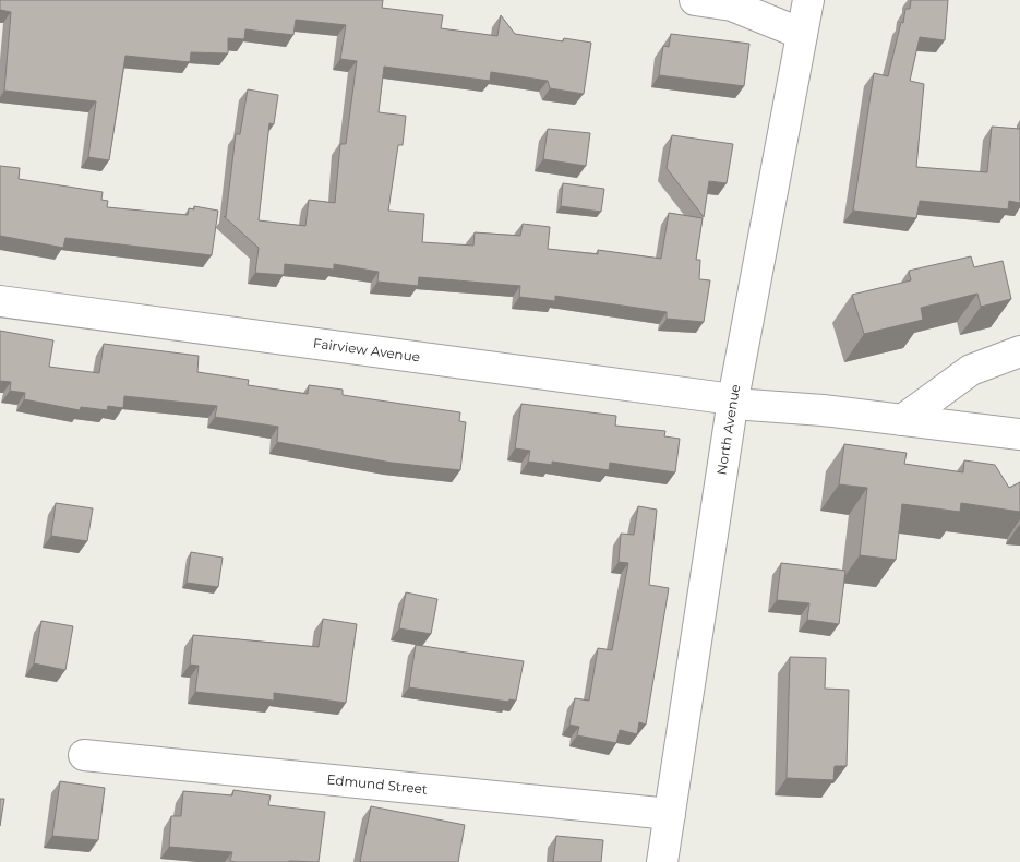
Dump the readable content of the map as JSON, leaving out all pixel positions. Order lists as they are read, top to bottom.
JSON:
{
  "streets": {
    "street": ["Fairview Avenue", "North Avenue", "Edmund Street"]
  },
  "crossings": [
    ["Fairview Avenue", "North Avenue"],
    ["North Avenue", "Edmund Street"]
  ]
}
